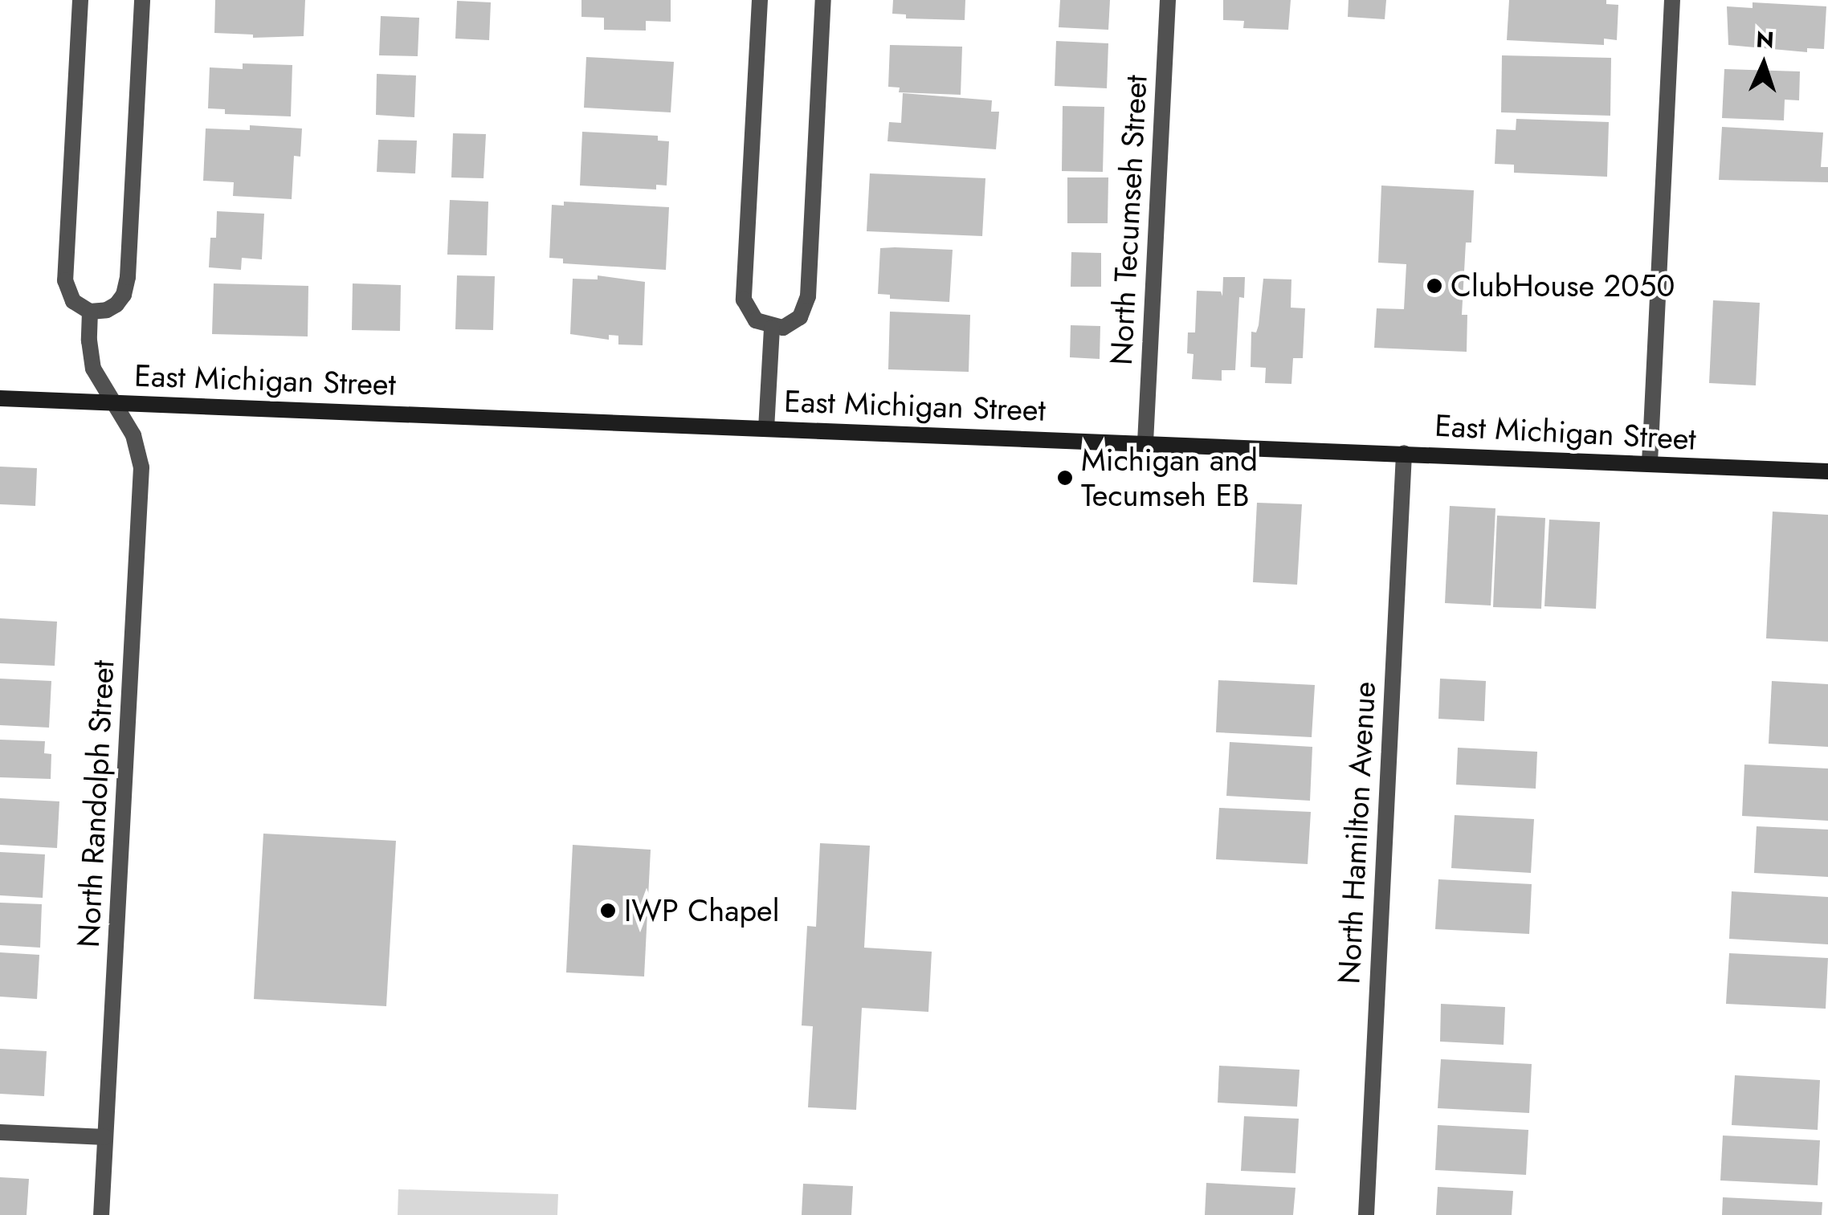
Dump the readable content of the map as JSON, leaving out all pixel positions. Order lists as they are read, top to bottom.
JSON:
{
  "streets": {
    "main road": ["East Michigan Street"],
    "street": ["North Tecumseh Street", "North Randolph Street", "North Hamilton Avenue"]
  },
  "crossings": [
    ["North Tecumseh Street", "East Michigan Street"],
    ["East Michigan Street", "North Randolph Street"],
    ["East Michigan Street", "North Hamilton Avenue"]
  ],
  "places": ["ClubHouse 2050", "Michigan and Tecumseh EB", "IWP Chapel"],
  "north": "top"
}
